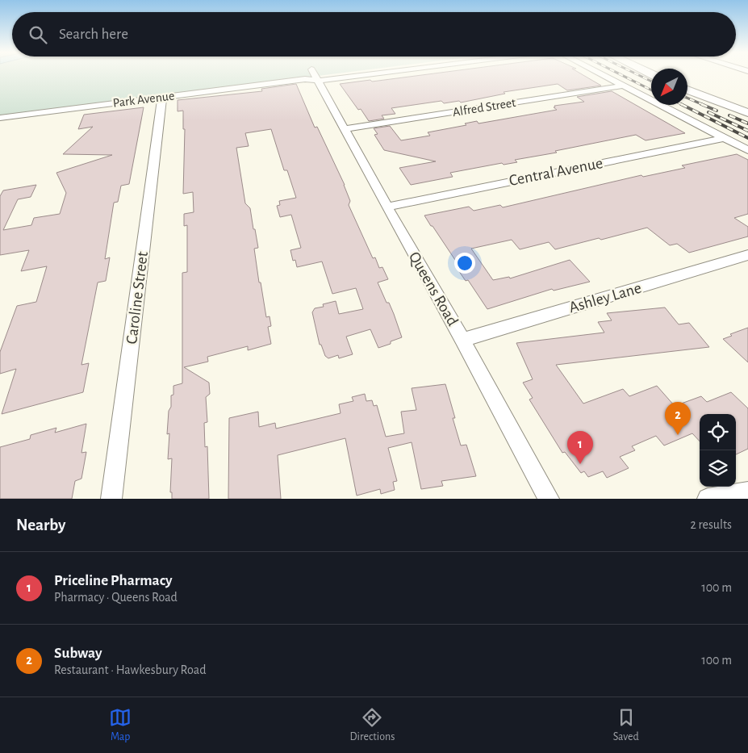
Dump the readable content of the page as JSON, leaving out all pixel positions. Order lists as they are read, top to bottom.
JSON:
{
  "streets": {
    "street": [
      "Park Avenue",
      "Alfred Street",
      "Central Avenue",
      "Queens Road",
      "Caroline Street",
      "Ashley Lane"
    ]
  },
  "crossings": [
    ["Park Avenue", "Queens Road"],
    ["Park Avenue", "Caroline Street"],
    ["Alfred Street", "Queens Road"],
    ["Central Avenue", "Queens Road"],
    ["Queens Road", "Ashley Lane"]
  ],
  "north": "bottom left",
  "page": {
    "search": "Search here",
    "pins": ["2", "1"],
    "heading": ["Nearby", "2 results"],
    "list": [
      {
        "mark": "1",
        "name": "Priceline Pharmacy",
        "note": "Pharmacy · Queens Road",
        "value": "100 m"
      },
      {
        "mark": "2",
        "name": "Subway",
        "note": "Restaurant · Hawkesbury Road",
        "value": "100 m"
      }
    ],
    "nav": ["Map", "Directions", "Saved"]
  }
}
